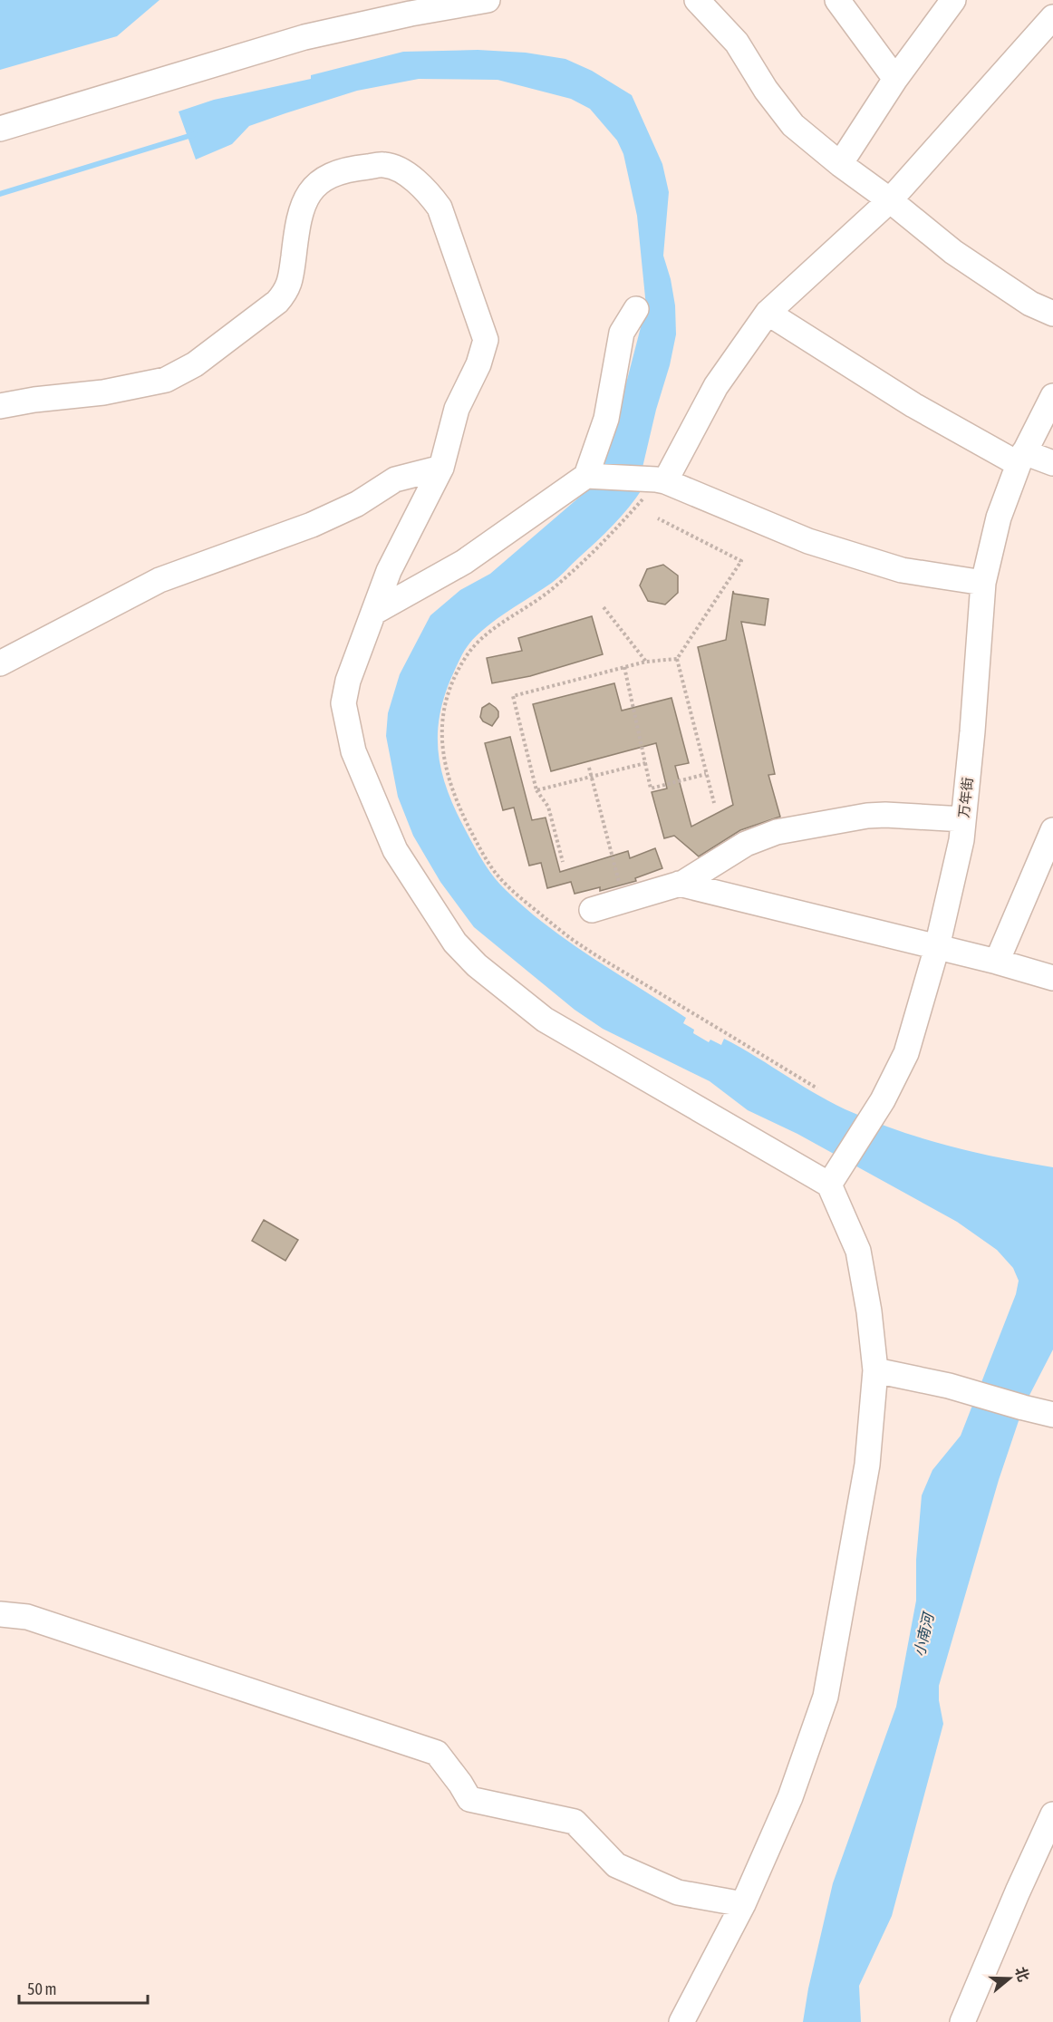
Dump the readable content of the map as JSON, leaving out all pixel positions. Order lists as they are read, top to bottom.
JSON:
{
  "streets": {
    "street": ["万年街"]
  },
  "water": ["小南河"],
  "scale_bar": "50 m",
  "north": "right"
}
